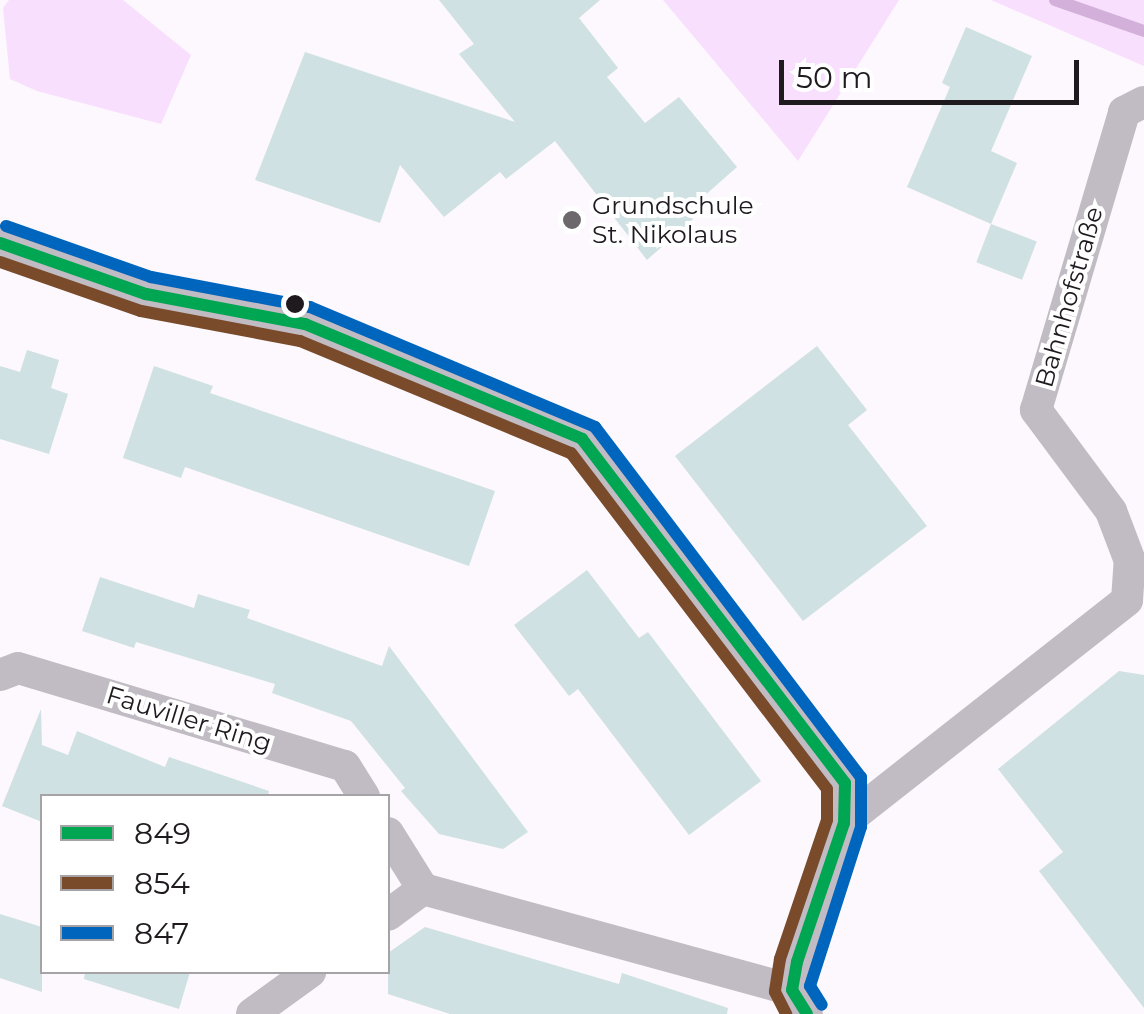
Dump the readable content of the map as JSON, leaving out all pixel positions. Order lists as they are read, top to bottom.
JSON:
{
  "streets": {
    "street": ["Bahnhofstraße", "Fauviller Ring"]
  },
  "places": ["Grundschule St. Nikolaus"],
  "lines": ["transit line 847", "transit line 849", "transit line 854"],
  "legend": ["849", "854", "847"],
  "scale_bar": "50 m"
}
